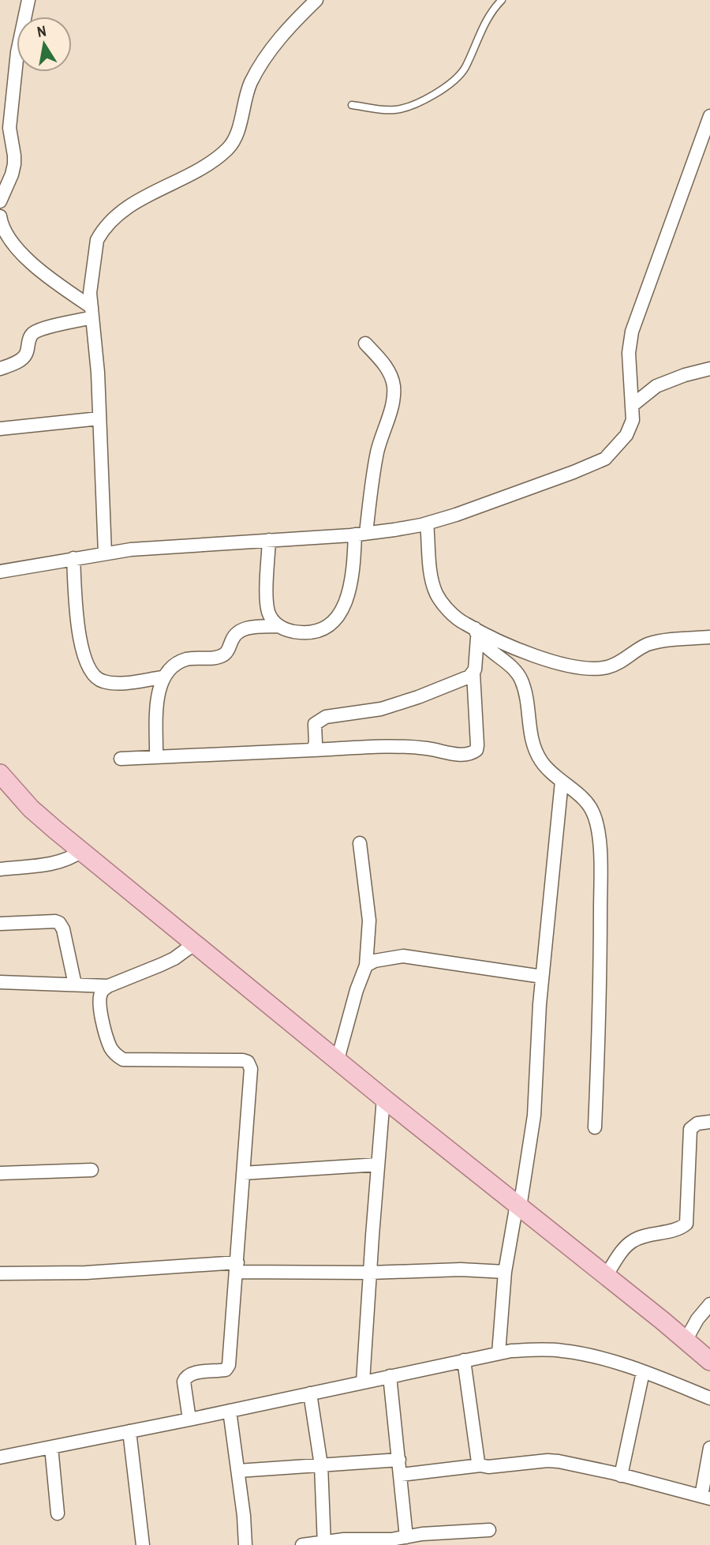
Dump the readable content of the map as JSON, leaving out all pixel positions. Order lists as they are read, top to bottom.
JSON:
{
  "north": "top"
}
